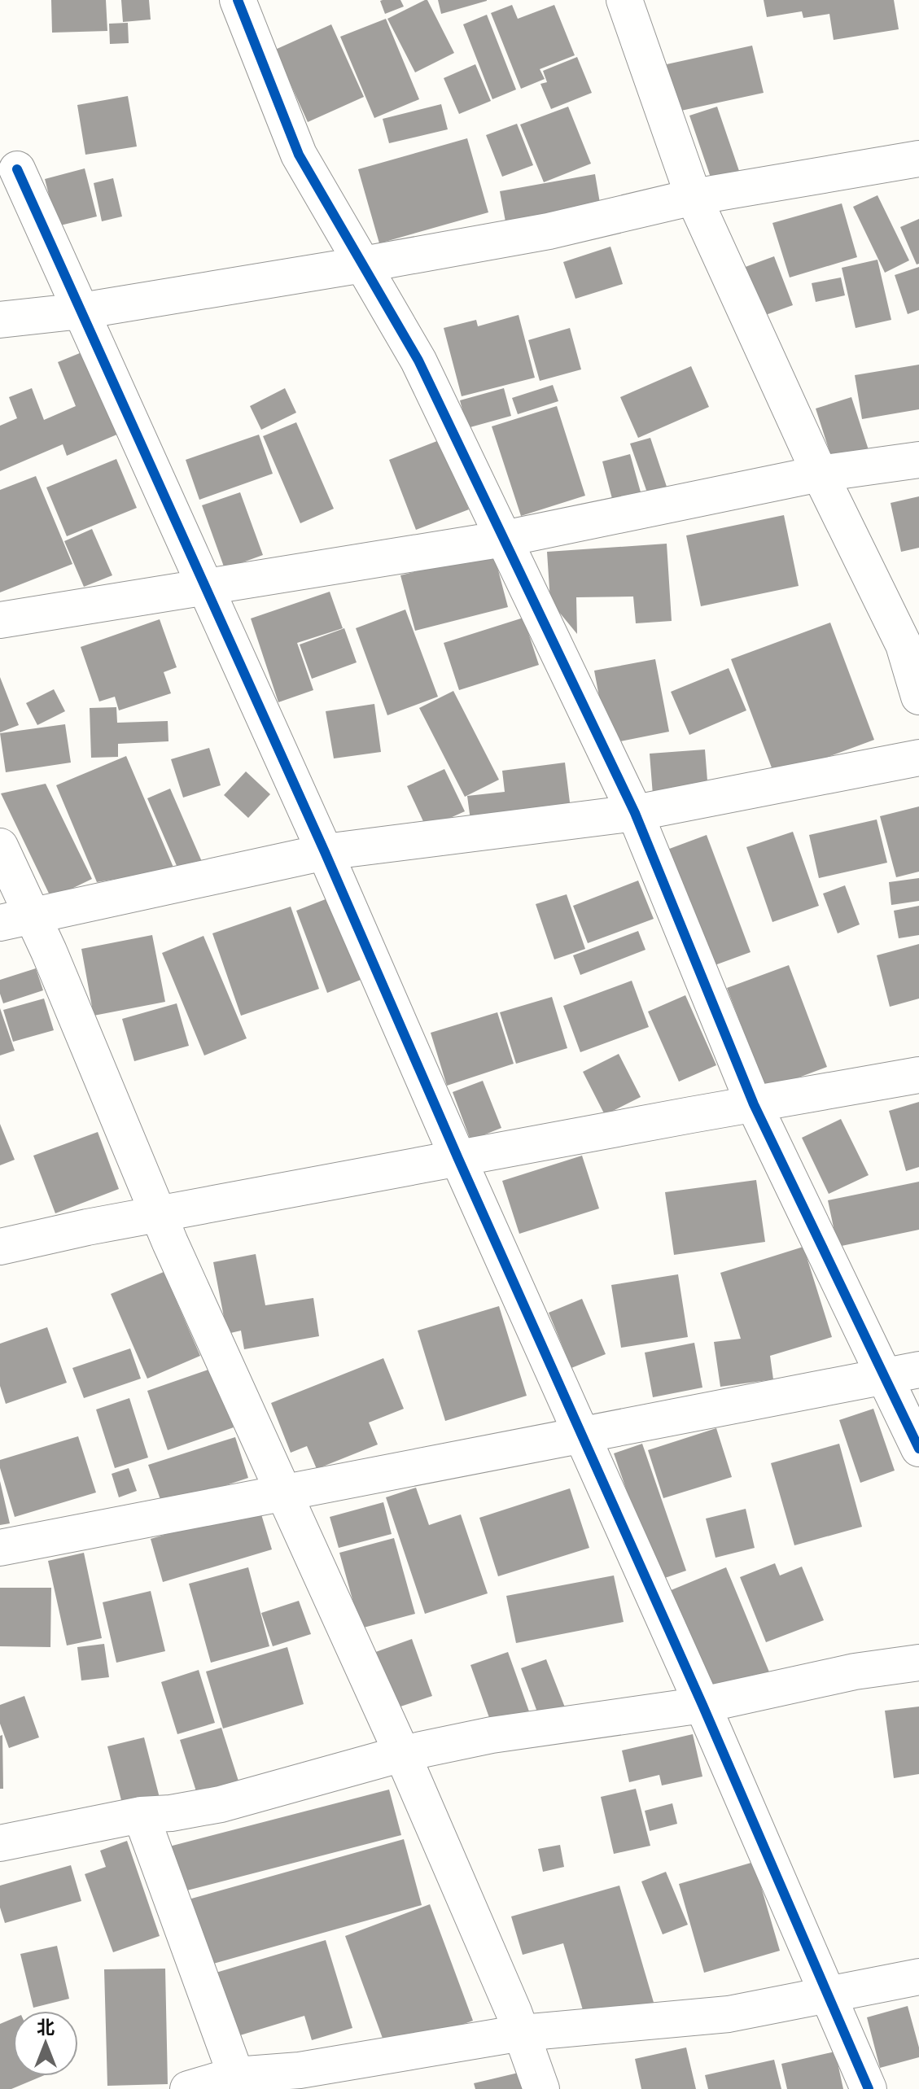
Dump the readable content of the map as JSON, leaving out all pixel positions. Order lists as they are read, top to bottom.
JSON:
{
  "north": "top"
}
